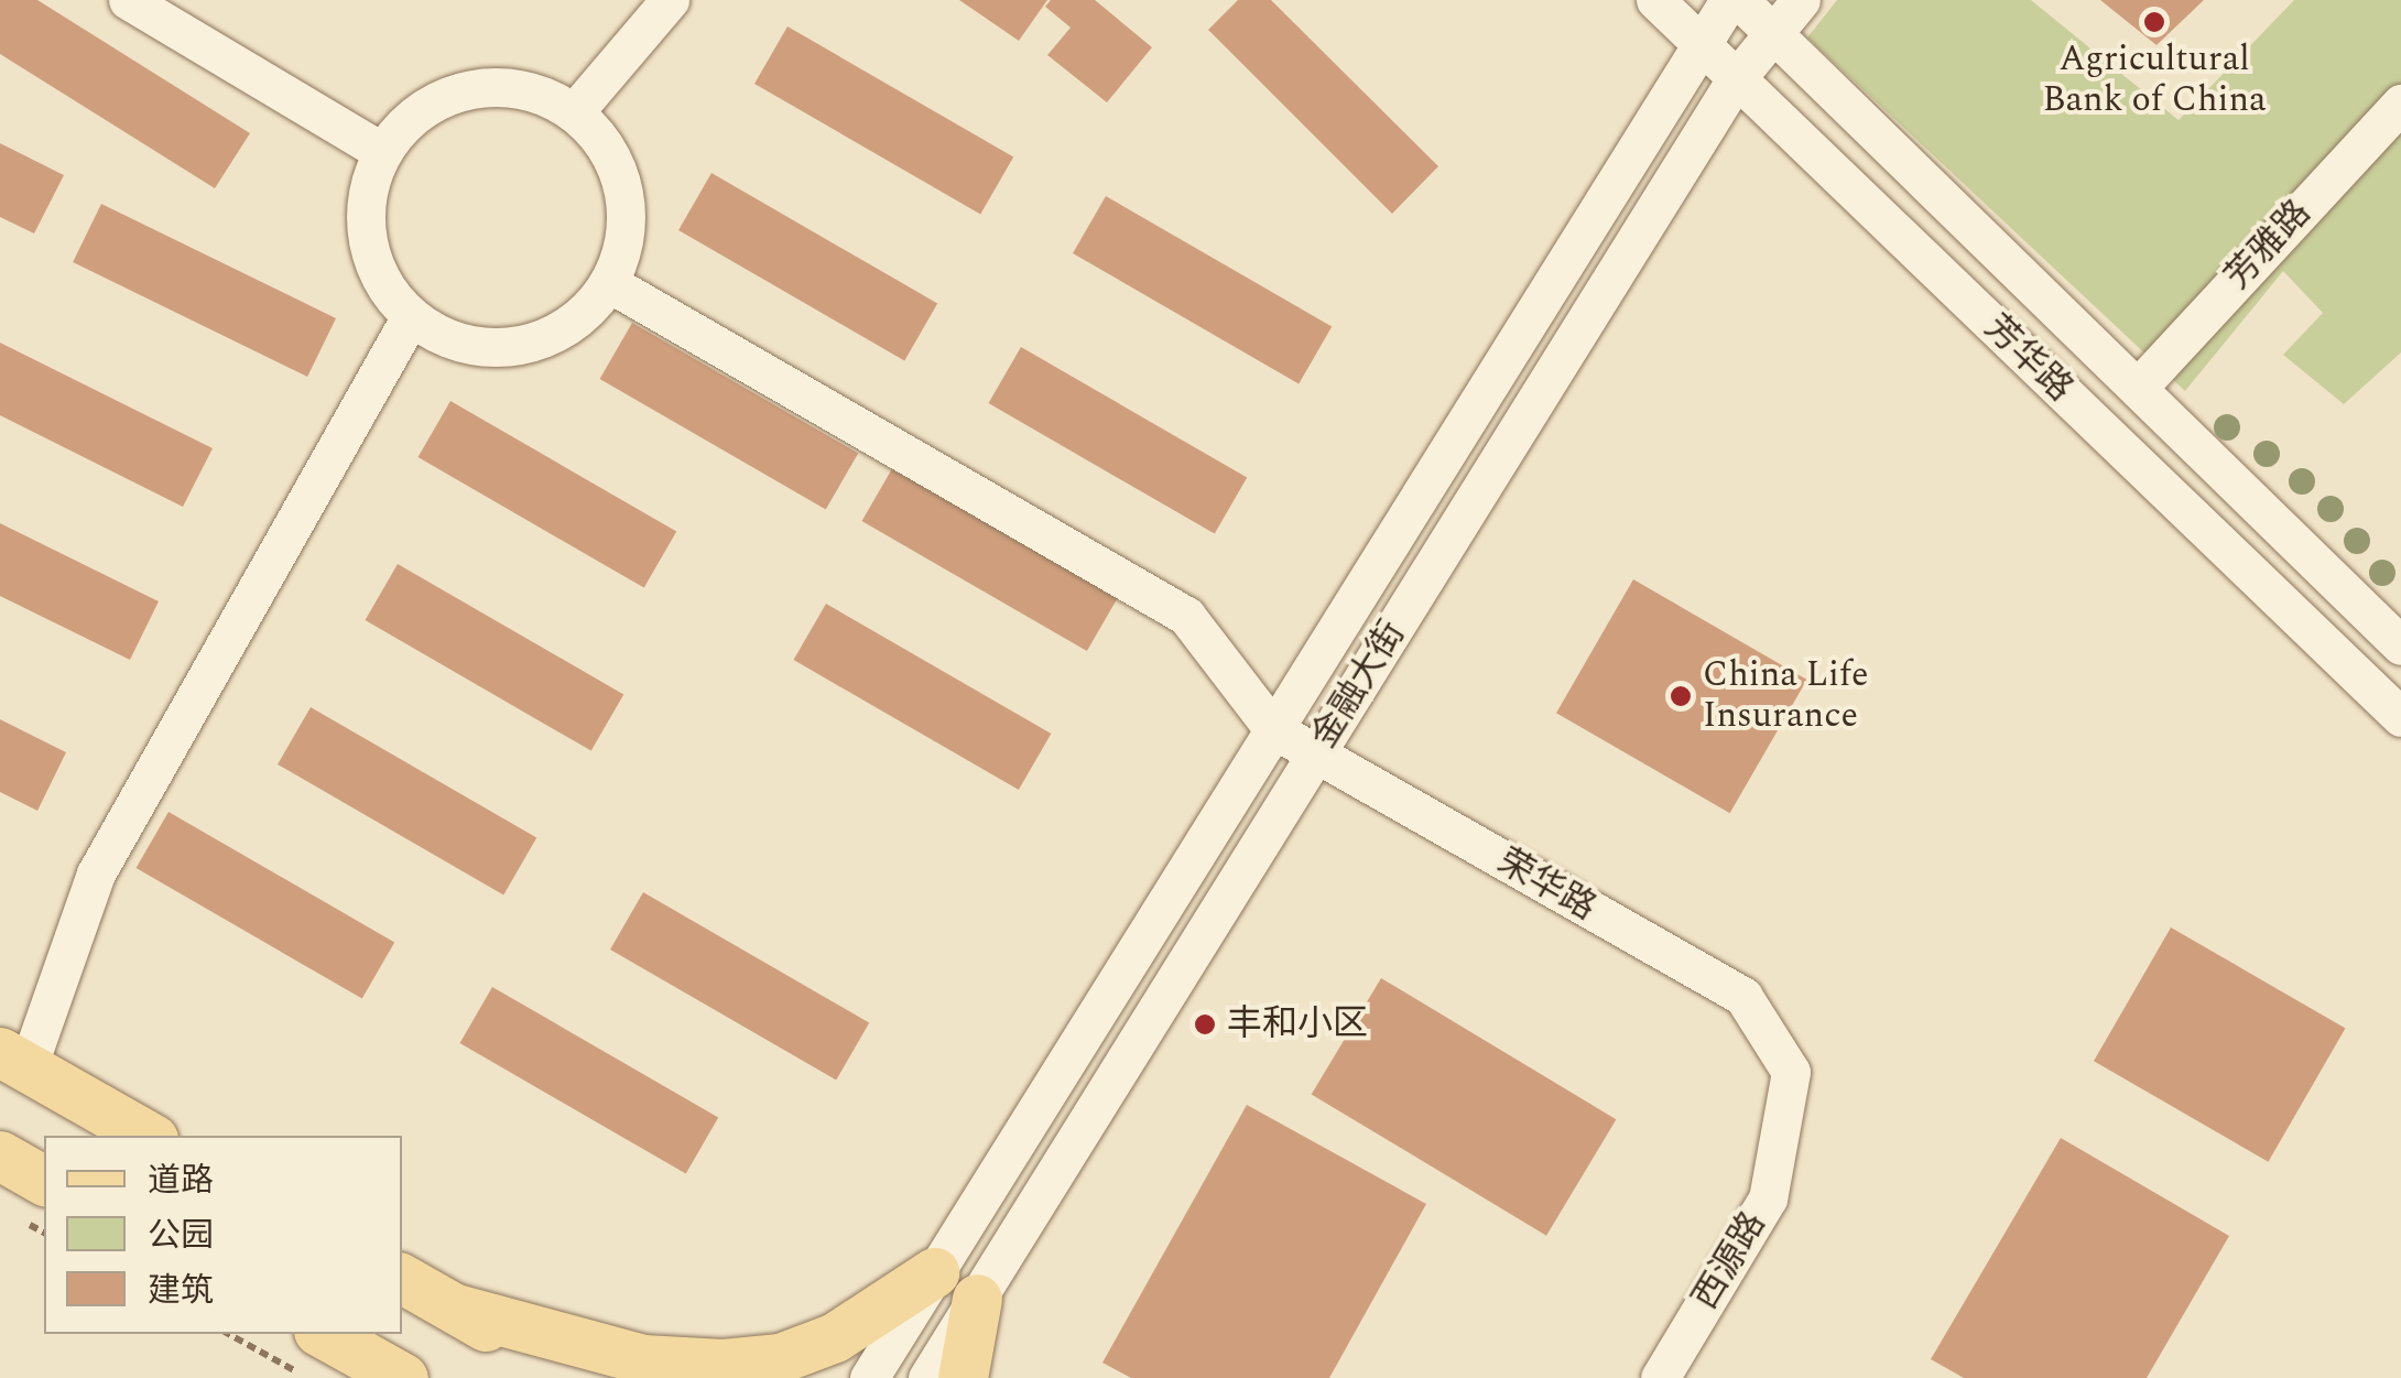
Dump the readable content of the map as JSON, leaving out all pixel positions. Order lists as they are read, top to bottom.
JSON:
{
  "streets": {
    "street": [
      "芳雅路",
      "芳华路",
      "金融大街",
      "荣华路",
      "西源路"
    ]
  },
  "crossings": [
    ["芳雅路", "芳华路"],
    ["芳华路", "金融大街"],
    ["金融大街", "荣华路"],
    ["荣华路", "西源路"]
  ],
  "places": ["Agricultural Bank of China", "China Life Insurance", "丰和小区"],
  "legend": ["道路", "公园", "建筑"]
}
